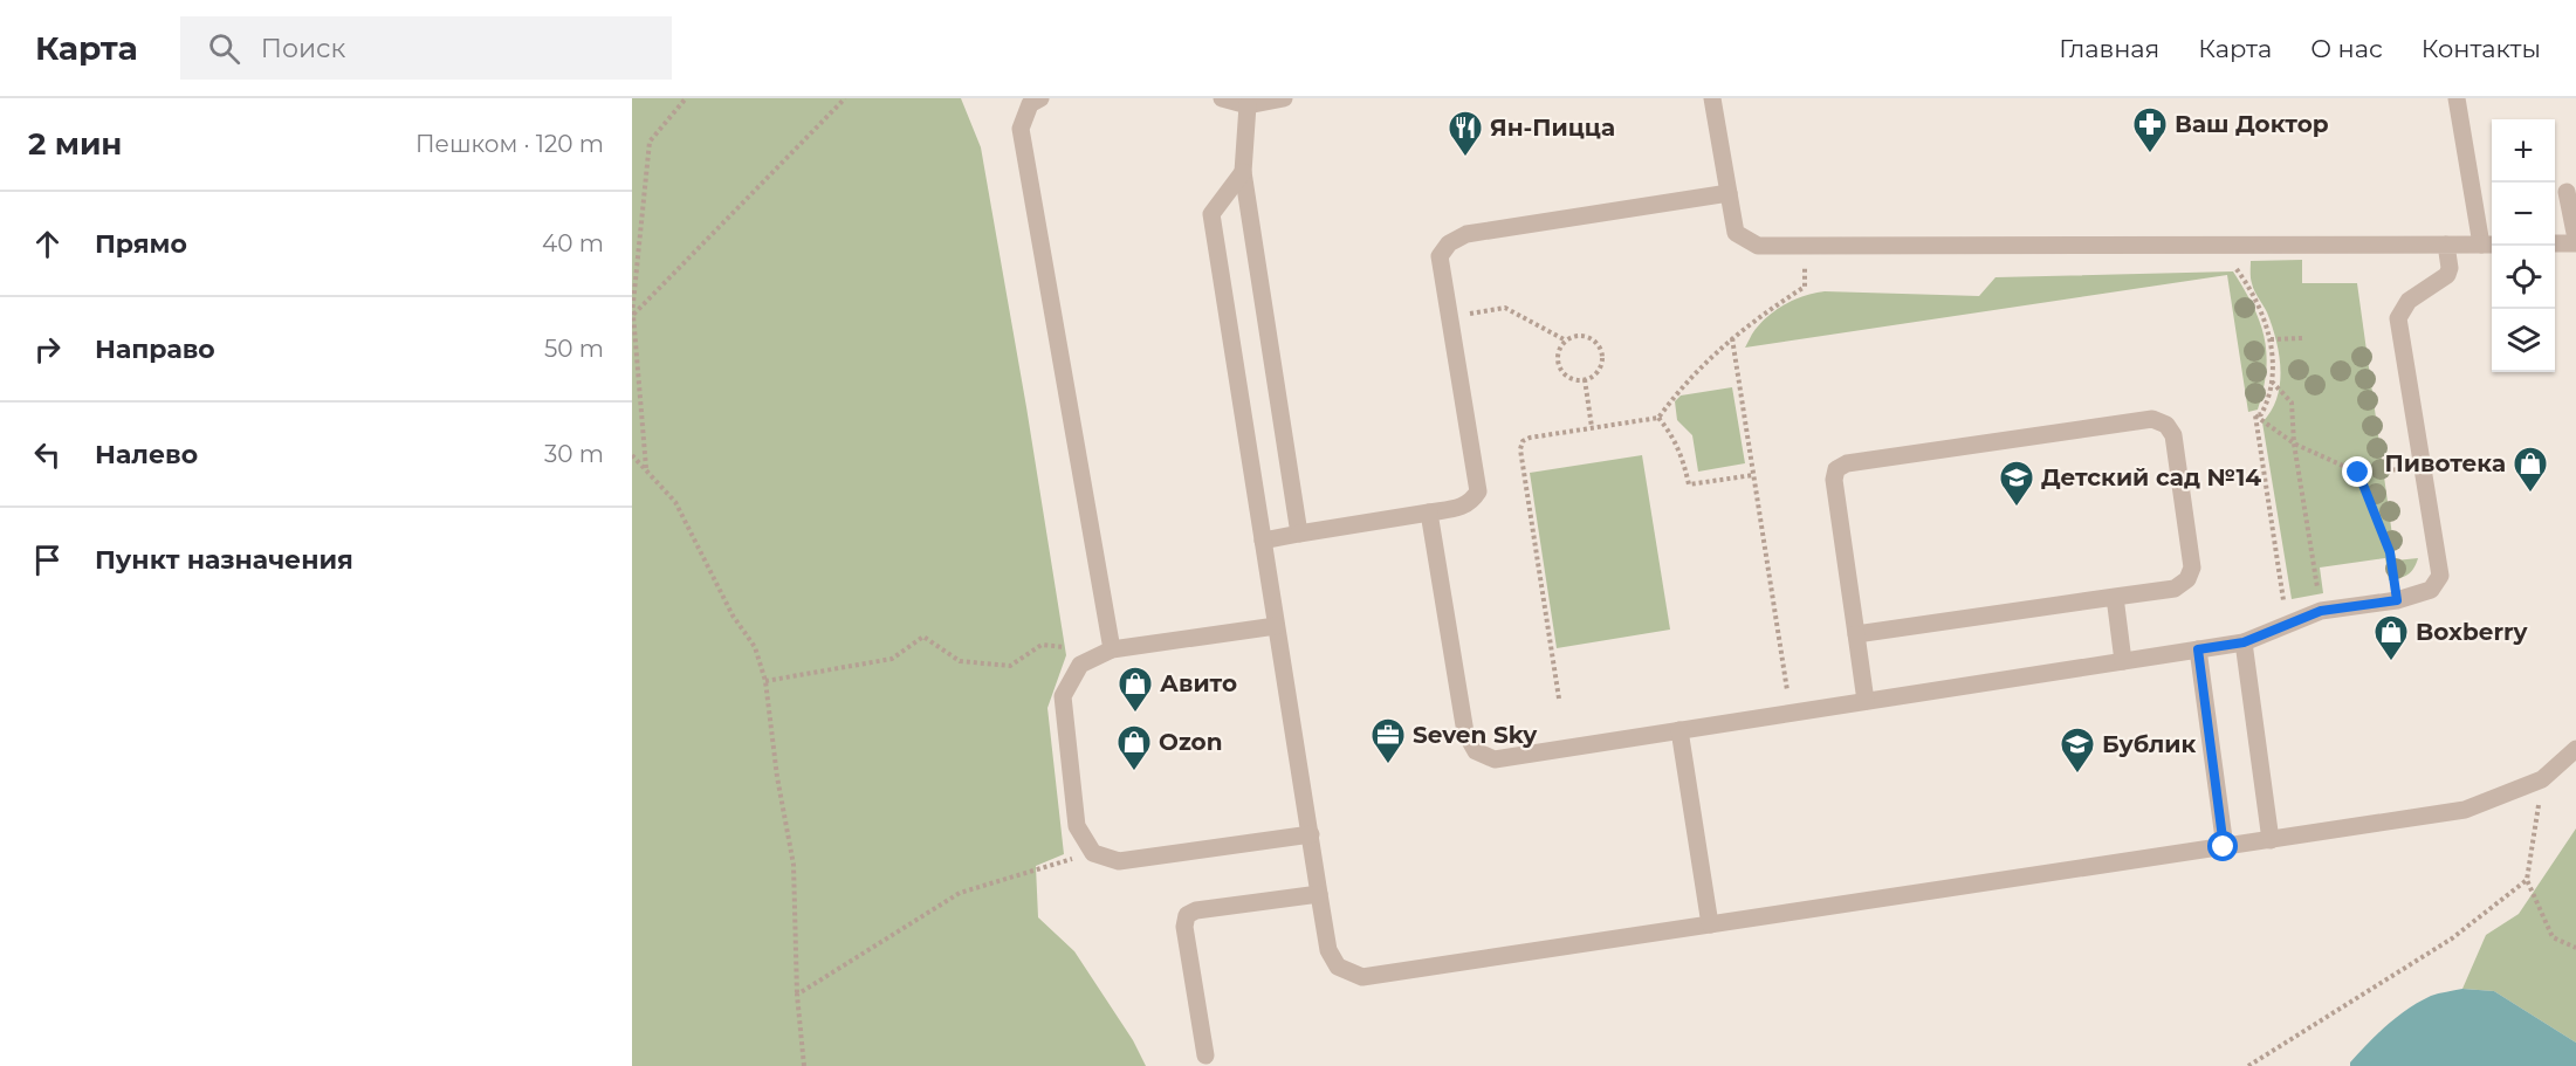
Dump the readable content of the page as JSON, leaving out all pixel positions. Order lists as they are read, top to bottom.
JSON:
{
  "places": {
    "pharmacy": ["Ваш Доктор"],
    "restaurant": ["Ян-Пицца"],
    "shop": [
      "Пивотека",
      "Boxberry",
      "Авито",
      "Ozon"
    ],
    "school or university": ["Детский сад №14", "Бублик"],
    "office": ["Seven Sky"]
  },
  "page": {
    "header": "Карта",
    "search": "Поиск",
    "nav": [
      "Главная",
      "Карта",
      "О нас",
      "Контакты"
    ],
    "heading": ["2 мин", "Пешком · 120 m"],
    "map_buttons": ["+", "−"],
    "list": [
      ["Прямо", "40 m"],
      ["Направо", "50 m"],
      ["Налево", "30 m"],
      "Пункт назначения"
    ]
  }
}
